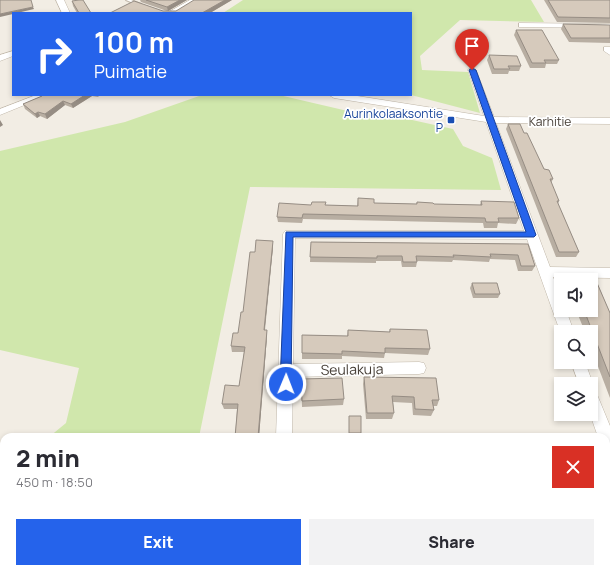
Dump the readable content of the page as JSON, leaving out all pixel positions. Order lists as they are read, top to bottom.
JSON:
{
  "streets": {
    "street": ["Karhitie", "Seulakuja"]
  },
  "places": {
    "transit": ["Aurinkolaaksontie P"]
  },
  "page": {
    "turn": ["100 m", "Puimatie"],
    "heading": ["2 min", "450 m · 18:50"],
    "buttons": ["Exit", "Share"]
  }
}
